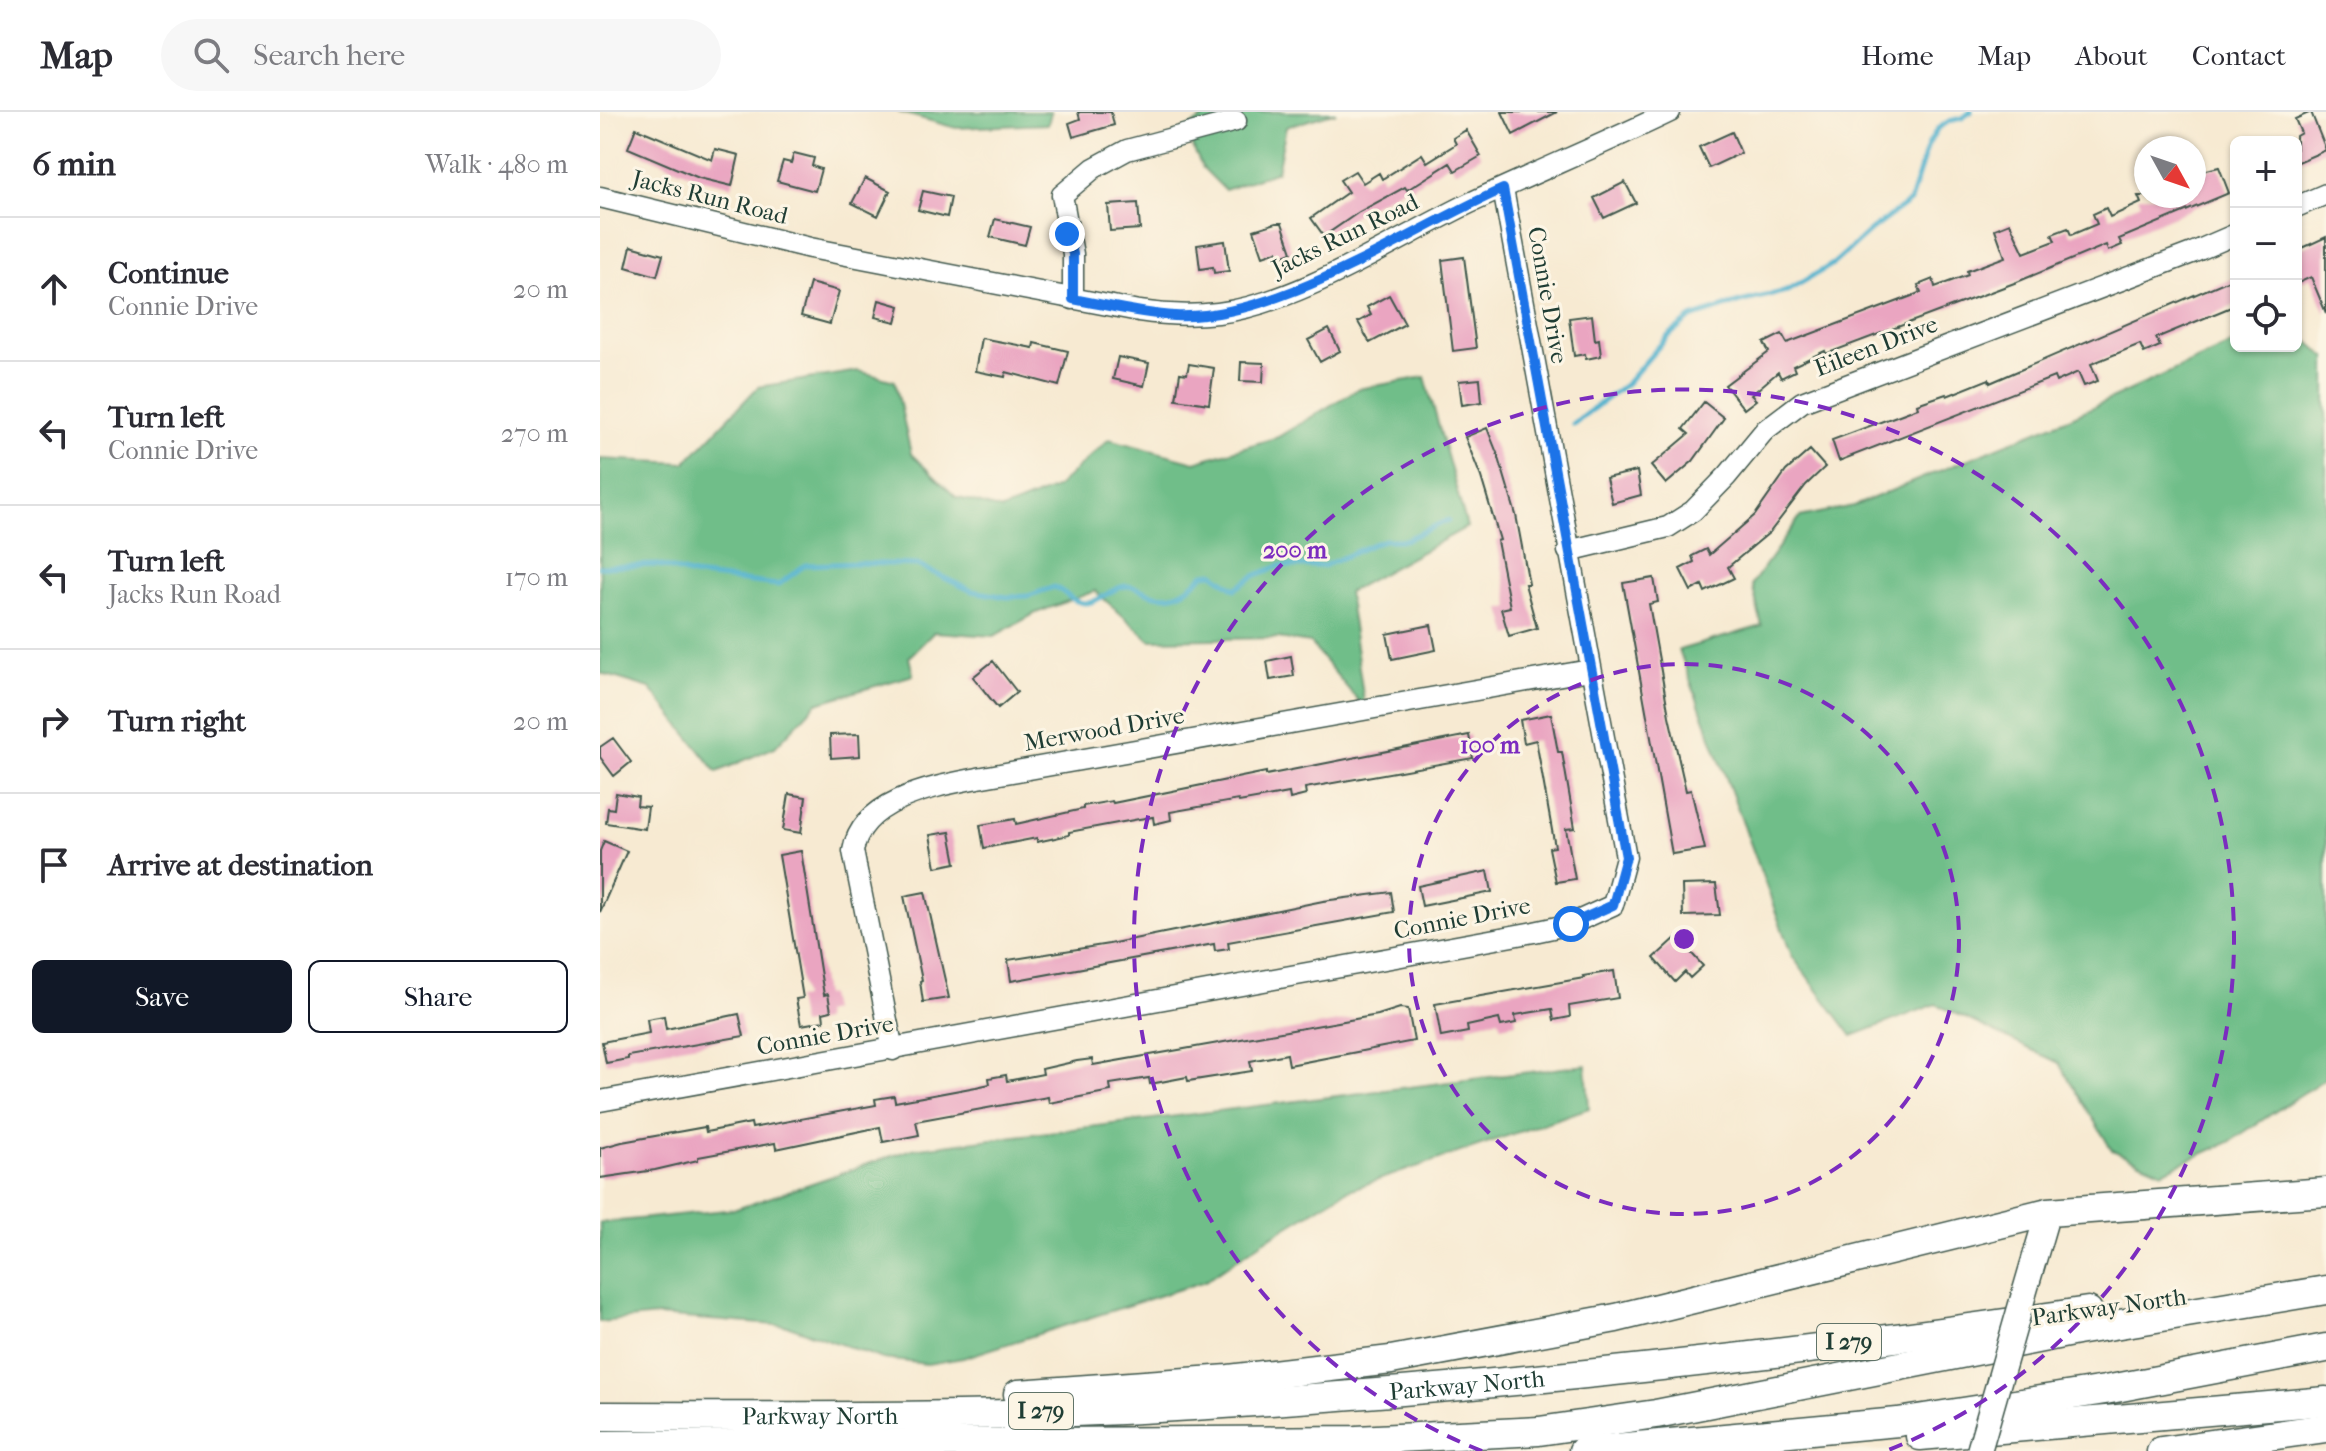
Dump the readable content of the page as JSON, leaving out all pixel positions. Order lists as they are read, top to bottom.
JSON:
{
  "streets": {
    "highway": ["Parkway North", "I 279"],
    "street": [
      "Jacks Run Road",
      "Connie Drive",
      "Eileen Drive",
      "Merwood Drive"
    ]
  },
  "crossings": [
    ["Jacks Run Road", "Connie Drive"],
    ["Connie Drive", "Eileen Drive"],
    ["Connie Drive", "Merwood Drive"]
  ],
  "north": "bottom right",
  "page": {
    "header": "Map",
    "search": "Search here",
    "nav": [
      "Home",
      "Map",
      "About",
      "Contact"
    ],
    "heading": ["6 min", "Walk · 480 m"],
    "map_buttons": ["+", "−"],
    "list": [
      ["Continue", "Connie Drive", "20 m"],
      ["Turn left", "Connie Drive", "270 m"],
      ["Turn left", "Jacks Run Road", "170 m"],
      ["Turn right", "20 m"],
      "Arrive at destination"
    ],
    "buttons": ["Save", "Share"]
  },
  "rings": ["200 m", "100 m"]
}
